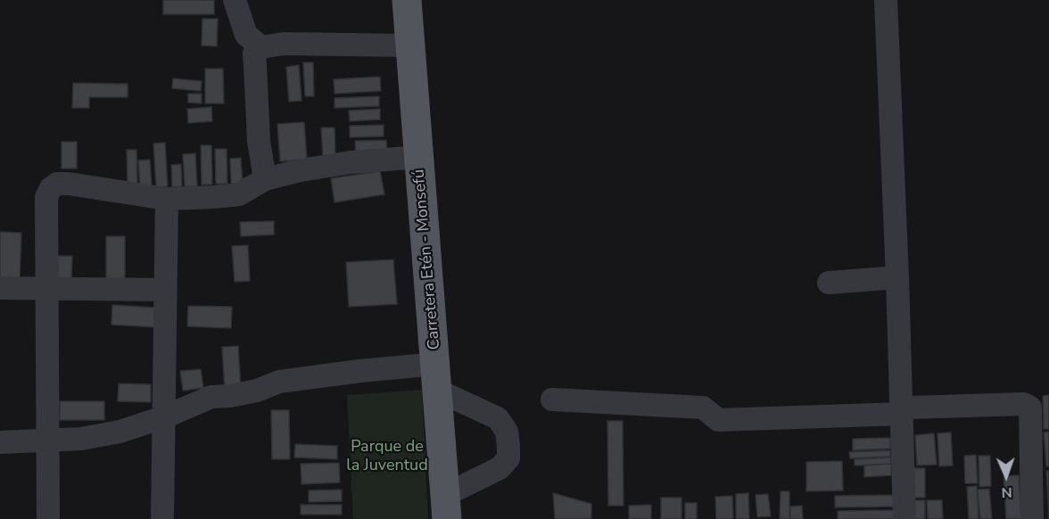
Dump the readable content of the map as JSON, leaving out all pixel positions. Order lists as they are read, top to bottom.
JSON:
{
  "streets": {
    "main road": ["Carretera Etén - Monsefú"]
  },
  "parks": ["Parque de la Juventud"],
  "north": "bottom"
}
